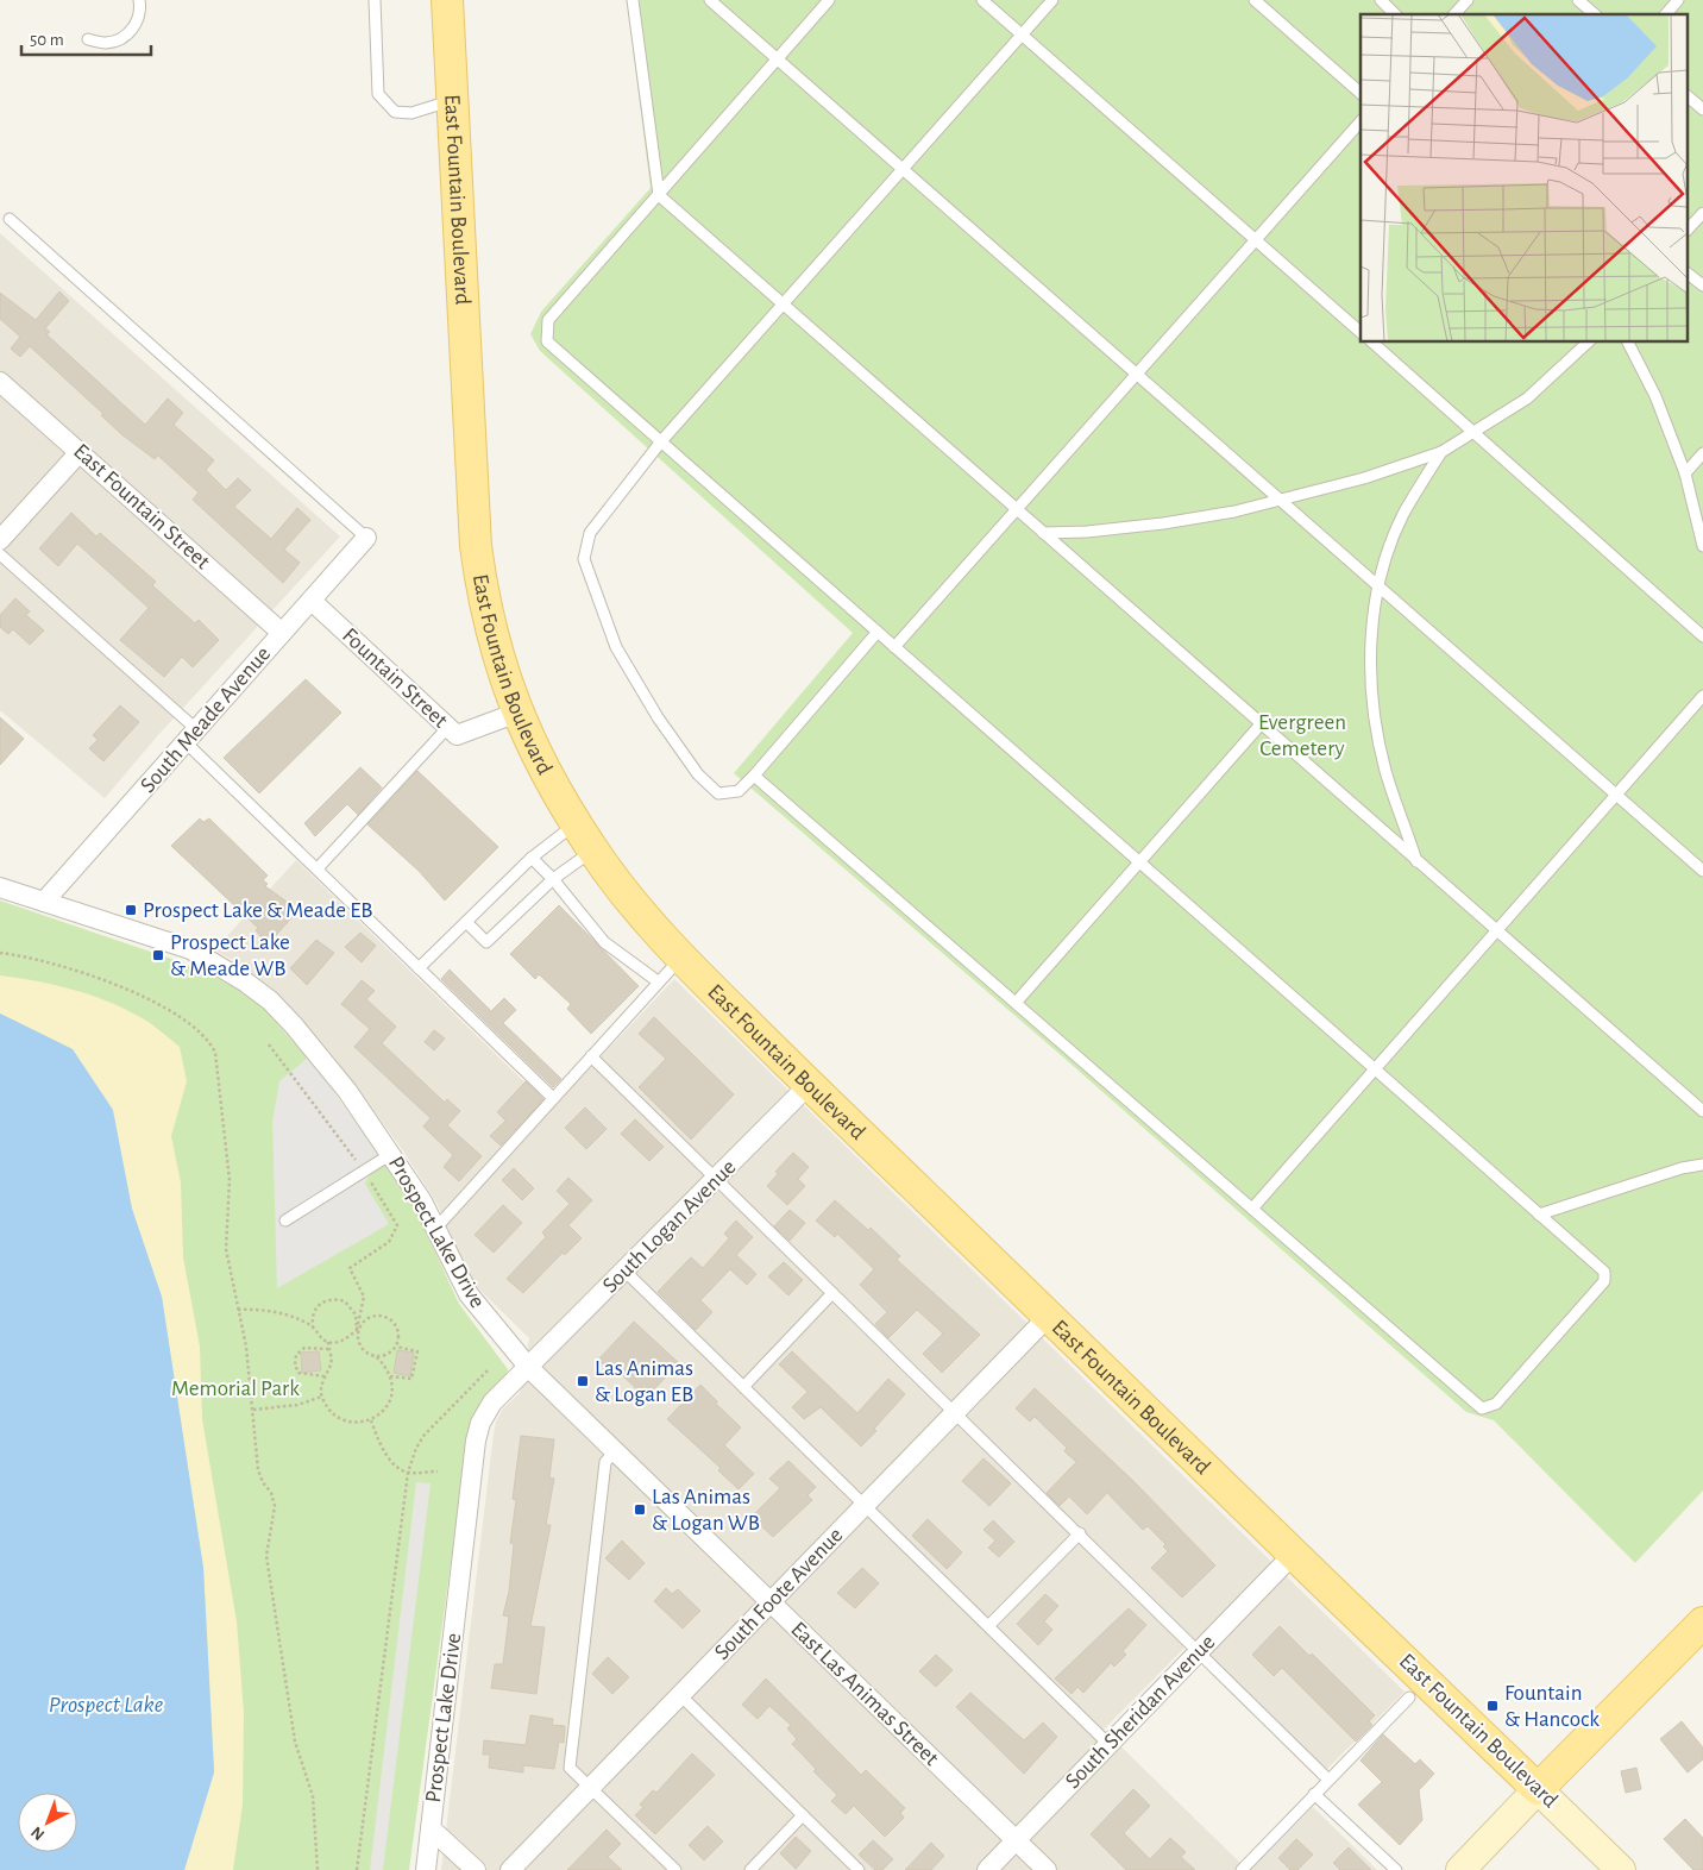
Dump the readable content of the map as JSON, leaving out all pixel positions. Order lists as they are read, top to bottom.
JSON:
{
  "streets": {
    "main road": ["East Fountain Boulevard"],
    "street": [
      "East Fountain Street",
      "Fountain Street",
      "South Meade Avenue",
      "South Logan Avenue",
      "Prospect Lake Drive",
      "South Foote Avenue",
      "East Las Animas Street",
      "South Sheridan Avenue"
    ]
  },
  "crossings": [
    ["East Fountain Boulevard", "Fountain Street"],
    ["East Fountain Boulevard", "South Logan Avenue"],
    ["East Fountain Boulevard", "South Foote Avenue"],
    ["East Fountain Boulevard", "South Sheridan Avenue"],
    ["East Fountain Street", "South Meade Avenue"],
    ["Fountain Street", "South Meade Avenue"],
    ["South Meade Avenue", "Prospect Lake Drive"],
    ["South Logan Avenue", "Prospect Lake Drive"],
    ["South Logan Avenue", "East Las Animas Street"],
    ["Prospect Lake Drive", "East Las Animas Street"],
    ["South Foote Avenue", "East Las Animas Street"],
    ["East Las Animas Street", "South Sheridan Avenue"]
  ],
  "water": ["Prospect Lake"],
  "parks": ["Evergreen Cemetery", "Memorial Park"],
  "places": {
    "transit": [
      "Prospect Lake & Meade EB",
      "Prospect Lake & Meade WB",
      "Las Animas & Logan EB",
      "Las Animas & Logan WB",
      "Fountain & Hancock"
    ]
  },
  "scale_bar": "50 m",
  "north": "bottom left"
}
